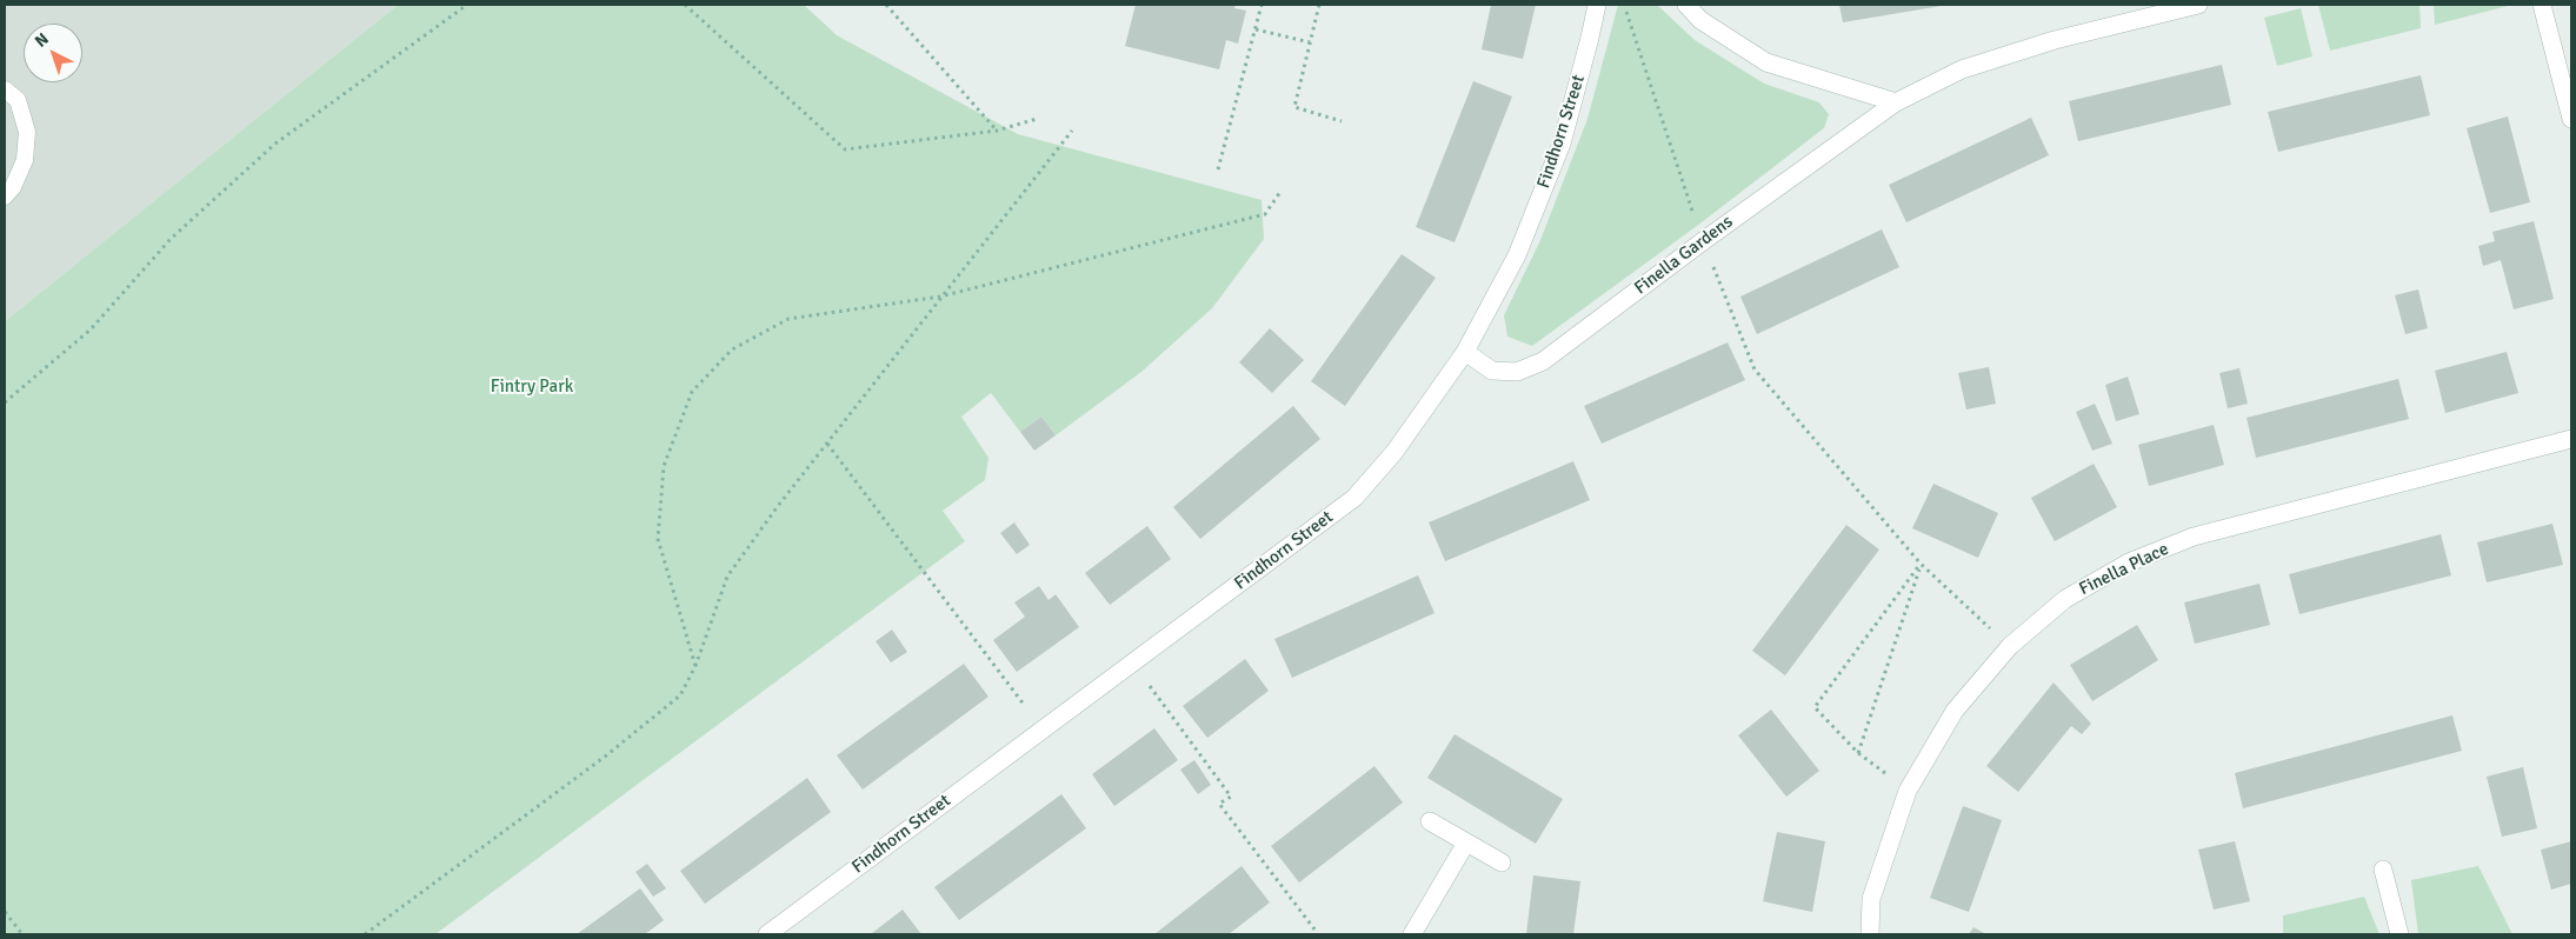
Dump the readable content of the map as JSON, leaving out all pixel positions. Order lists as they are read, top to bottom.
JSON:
{
  "streets": {
    "street": ["Findhorn Street", "Finella Gardens", "Finella Place"]
  },
  "crossings": [
    ["Findhorn Street", "Finella Gardens"]
  ],
  "parks": ["Fintry Park"],
  "north": "top left"
}
